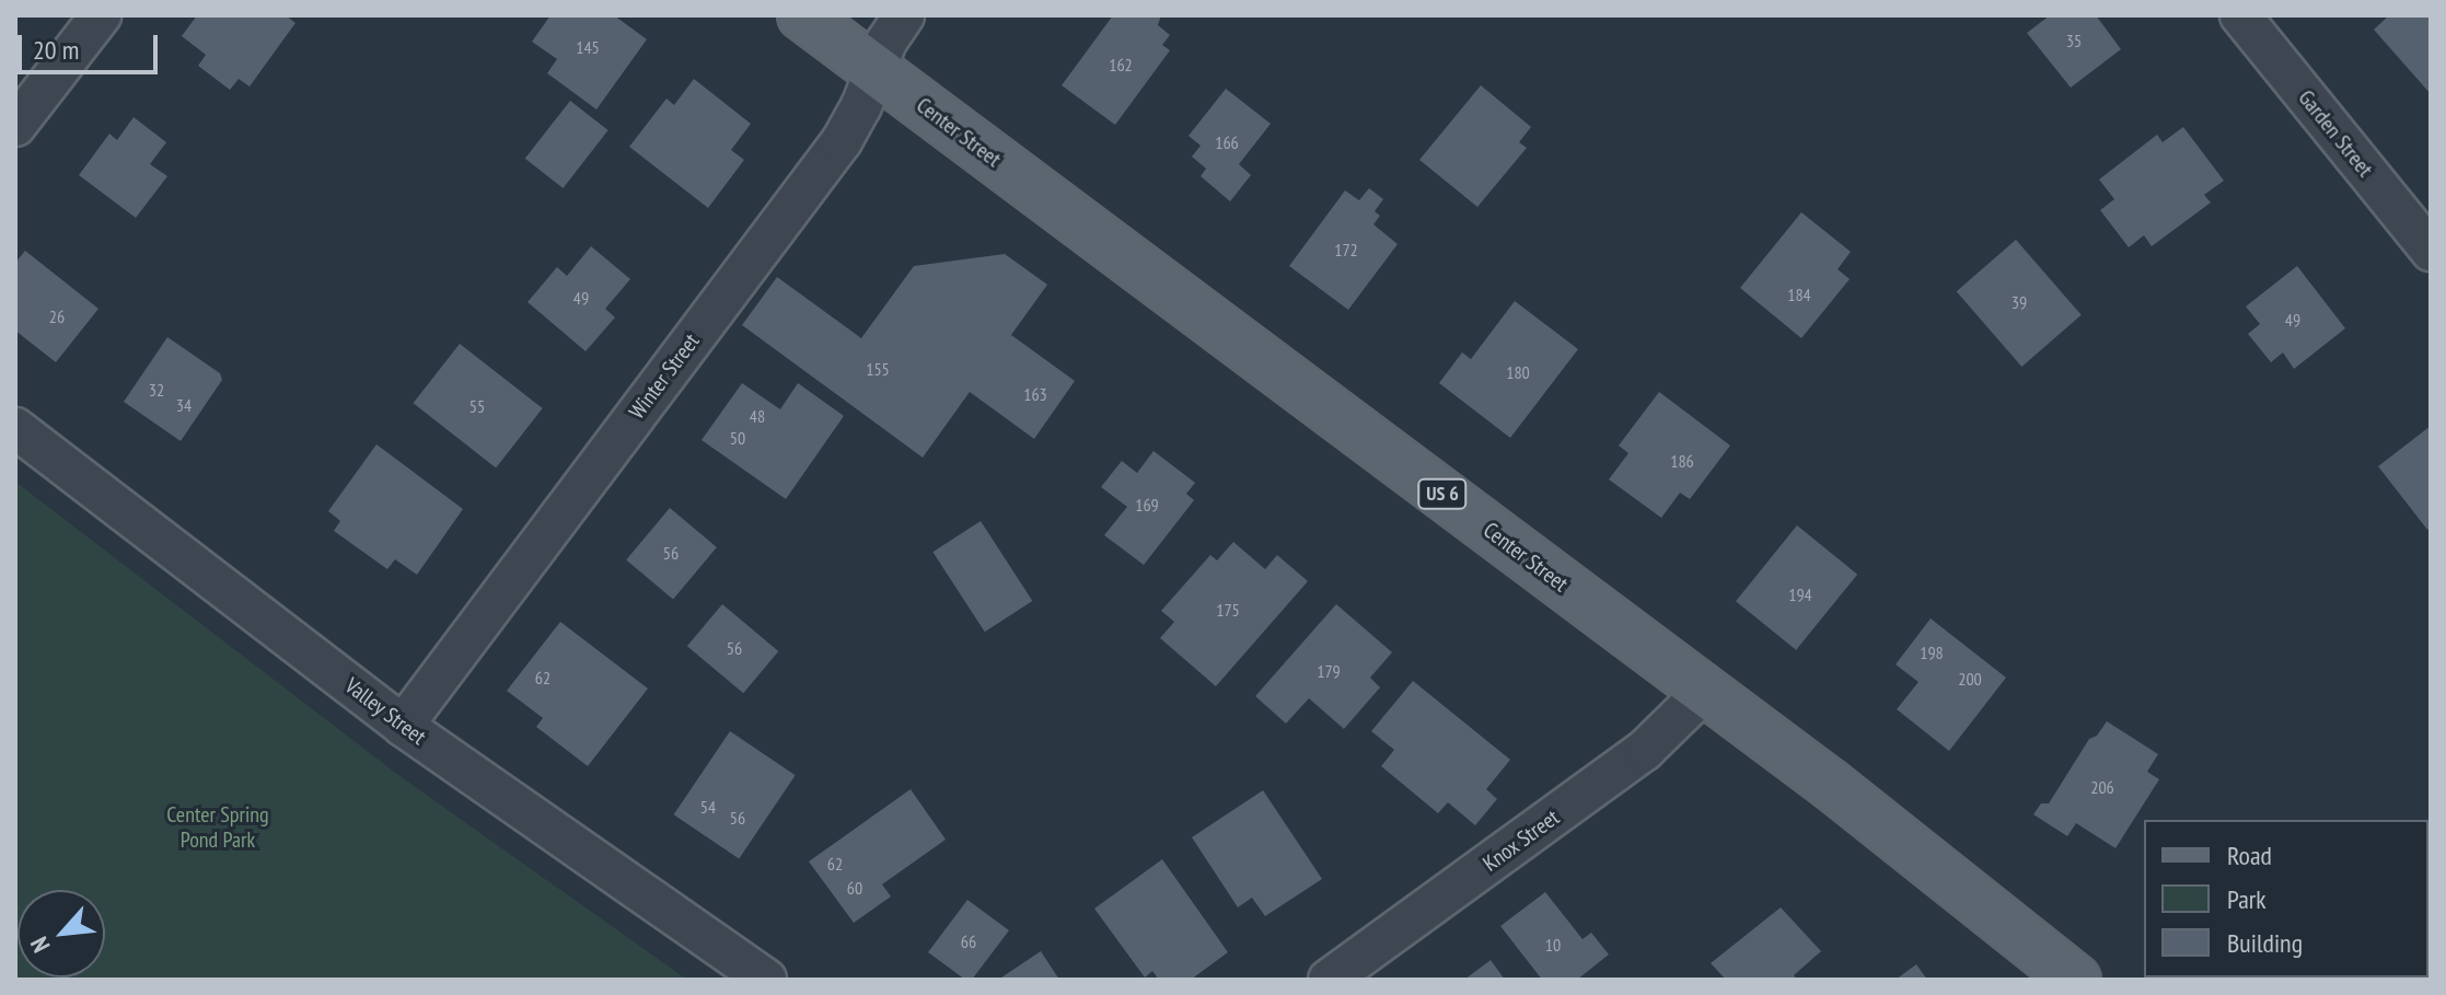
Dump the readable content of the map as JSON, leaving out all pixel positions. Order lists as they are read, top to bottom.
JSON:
{
  "streets": {
    "main road": ["Center Street", "US 6"],
    "street": [
      "Garden Street",
      "Winter Street",
      "Valley Street",
      "Knox Street"
    ]
  },
  "crossings": [
    ["Center Street", "Winter Street"],
    ["Center Street", "Knox Street"],
    ["Winter Street", "Valley Street"]
  ],
  "parks": ["Center Spring Pond Park"],
  "house_numbers": [
    "35",
    "145",
    "162",
    "166",
    "172",
    "184",
    "49",
    "39",
    "26",
    "49",
    "155",
    "180",
    "32",
    "163",
    "34",
    "55",
    "48",
    "50",
    "186",
    "169",
    "56",
    "194",
    "175",
    "56",
    "198",
    "179",
    "62",
    "200",
    "206",
    "54",
    "56",
    "62",
    "60",
    "66",
    "10"
  ],
  "legend": ["Road", "Park", "Building"],
  "scale_bar": "20 m",
  "north": "bottom left"
}
